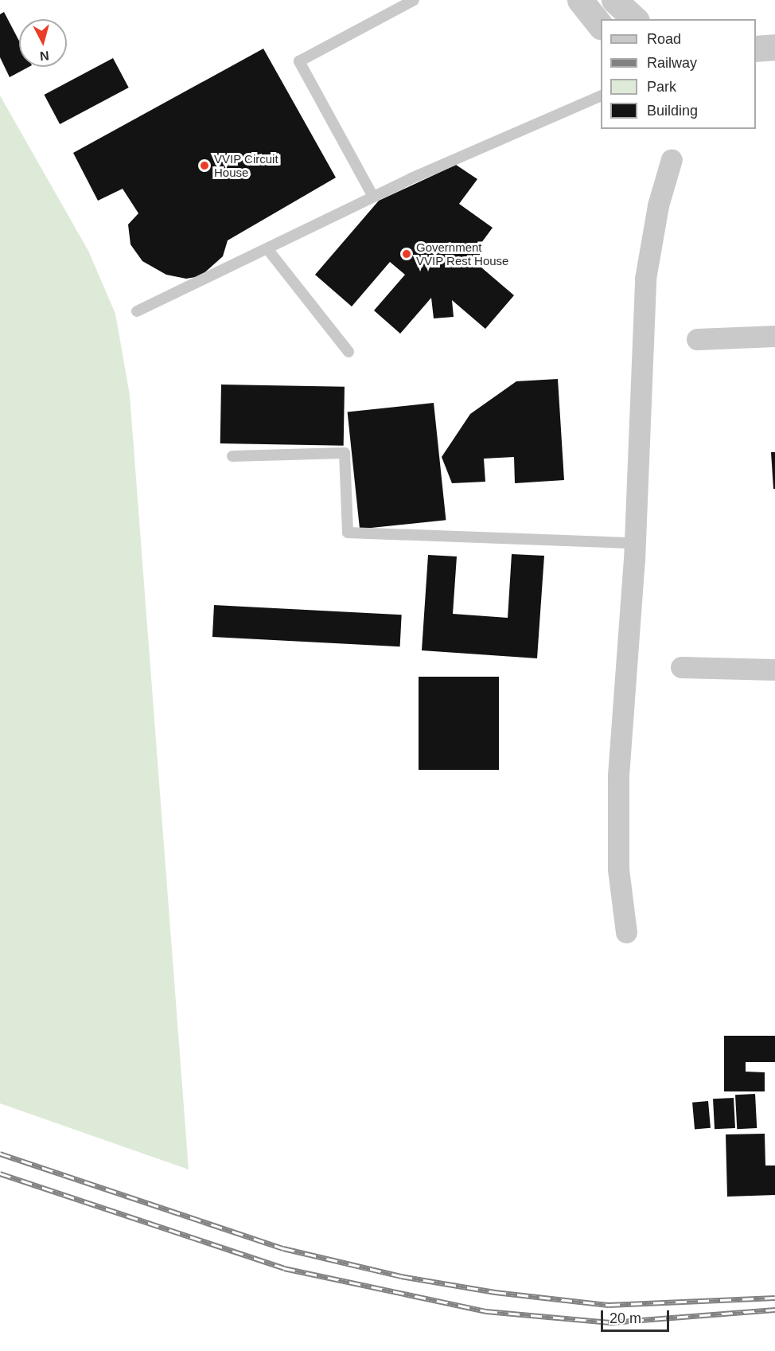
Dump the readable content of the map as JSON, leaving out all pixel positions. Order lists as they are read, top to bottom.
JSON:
{
  "places": ["VVIP Circuit House", "Government VVIP Rest House"],
  "legend": [
    "Road",
    "Railway",
    "Park",
    "Building"
  ],
  "scale_bar": "20 m",
  "north": "bottom"
}
